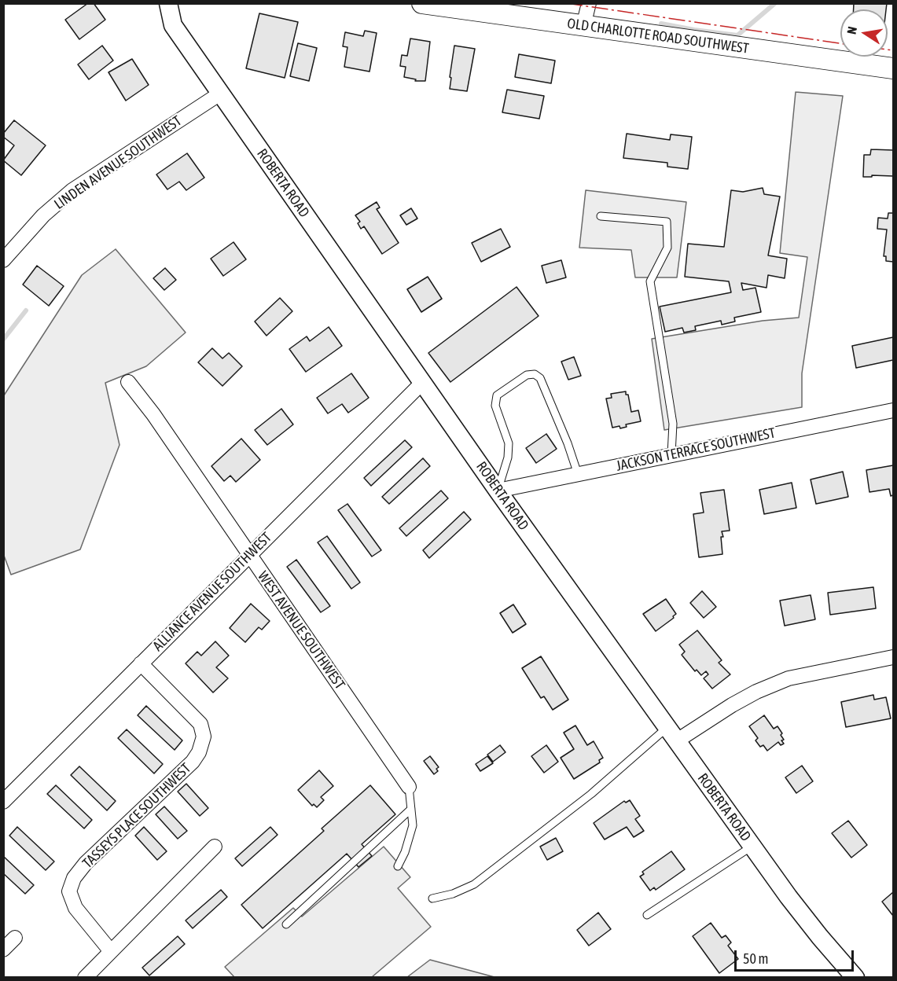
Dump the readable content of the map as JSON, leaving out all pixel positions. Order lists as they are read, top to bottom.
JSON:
{
  "streets": {
    "main road": ["OLD CHARLOTTE ROAD SOUTHWEST"],
    "street": [
      "LINDEN AVENUE SOUTHWEST",
      "ROBERTA ROAD",
      "JACKSON TERRACE SOUTHWEST",
      "ALLIANCE AVENUE SOUTHWEST",
      "WEST AVENUE SOUTHWEST",
      "TASSEYS PLACE SOUTHWEST"
    ]
  },
  "crossings": [
    ["LINDEN AVENUE SOUTHWEST", "ROBERTA ROAD"],
    ["ROBERTA ROAD", "JACKSON TERRACE SOUTHWEST"],
    ["ROBERTA ROAD", "ALLIANCE AVENUE SOUTHWEST"],
    ["ALLIANCE AVENUE SOUTHWEST", "WEST AVENUE SOUTHWEST"],
    ["ALLIANCE AVENUE SOUTHWEST", "TASSEYS PLACE SOUTHWEST"]
  ],
  "scale_bar": "50 m",
  "north": "left"
}
